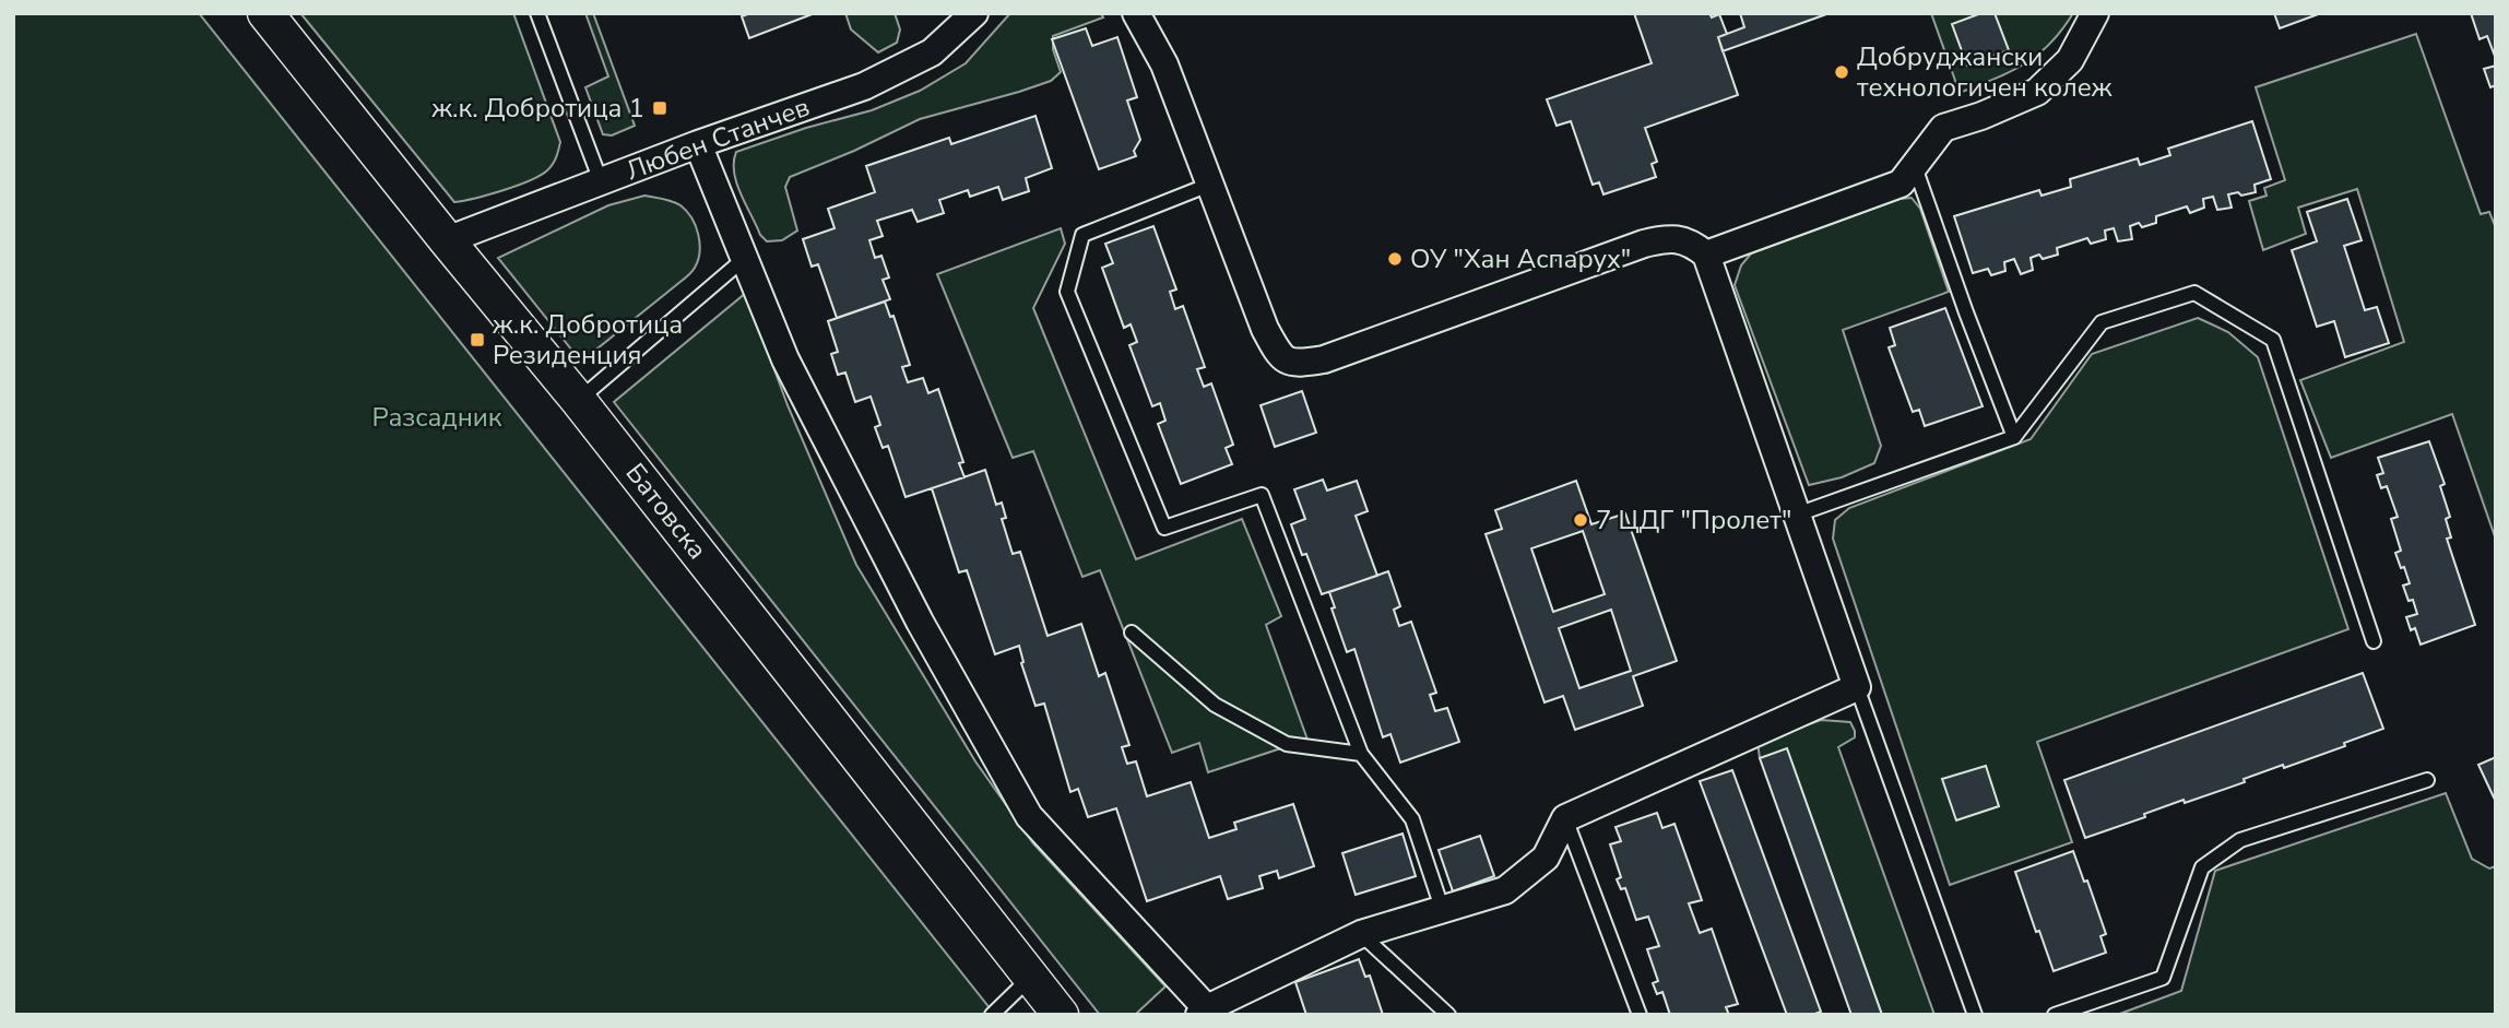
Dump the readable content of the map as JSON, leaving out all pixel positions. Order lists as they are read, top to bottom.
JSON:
{
  "streets": {
    "street": ["Любен Станчев", "Батовска"]
  },
  "crossings": [
    ["Любен Станчев", "Батовска"]
  ],
  "parks": ["Разсадник"],
  "places": {
    "other": ["Добруджански технологичен колеж", "ОУ \"Хан Аспарух\"", "7 ЦДГ \"Пролет\""],
    "transit": ["ж.к. Добротица 1", "ж.к. Добротица Резиденция"]
  }
}
